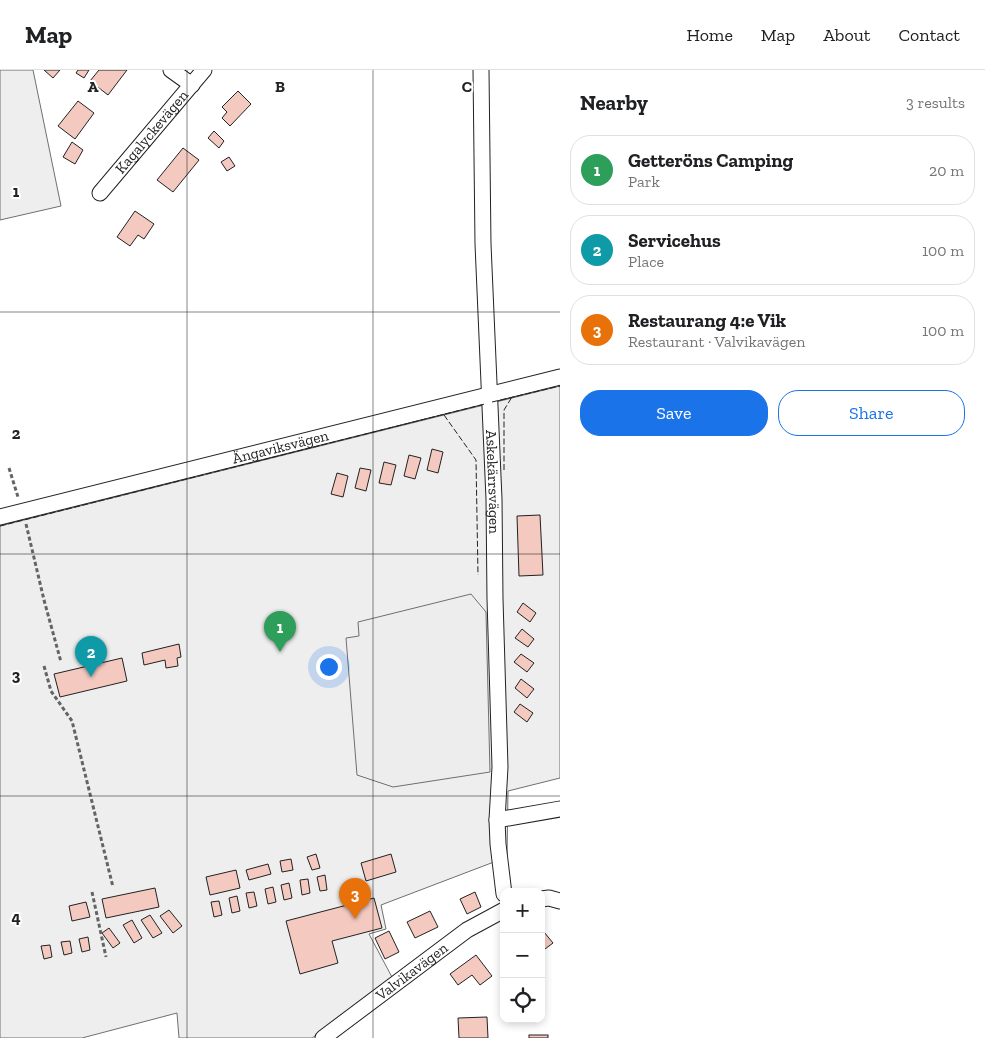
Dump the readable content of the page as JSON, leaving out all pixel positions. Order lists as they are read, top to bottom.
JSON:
{
  "streets": {
    "street": [
      "Kagalyckevägen",
      "Ängaviksvägen",
      "Askekärrsvägen",
      "Valvikavägen"
    ]
  },
  "crossings": [
    ["Ängaviksvägen", "Askekärrsvägen"]
  ],
  "page": {
    "header": "Map",
    "nav": [
      "Home",
      "Map",
      "About",
      "Contact"
    ],
    "heading": ["Nearby", "3 results"],
    "list": [
      {
        "mark": "1",
        "name": "Getteröns Camping",
        "note": "Park",
        "value": "20 m"
      },
      {
        "mark": "2",
        "name": "Servicehus",
        "note": "Place",
        "value": "100 m"
      },
      {
        "mark": "3",
        "name": "Restaurang 4:e Vik",
        "note": "Restaurant · Valvikavägen",
        "value": "100 m"
      }
    ],
    "buttons": ["Save", "Share"],
    "pins": ["1", "2", "3"],
    "map_buttons": ["+", "−"]
  },
  "grid": {
    "columns": ["A", "B", "C"],
    "rows": [
      "1",
      "2",
      "3",
      "4"
    ]
  }
}
